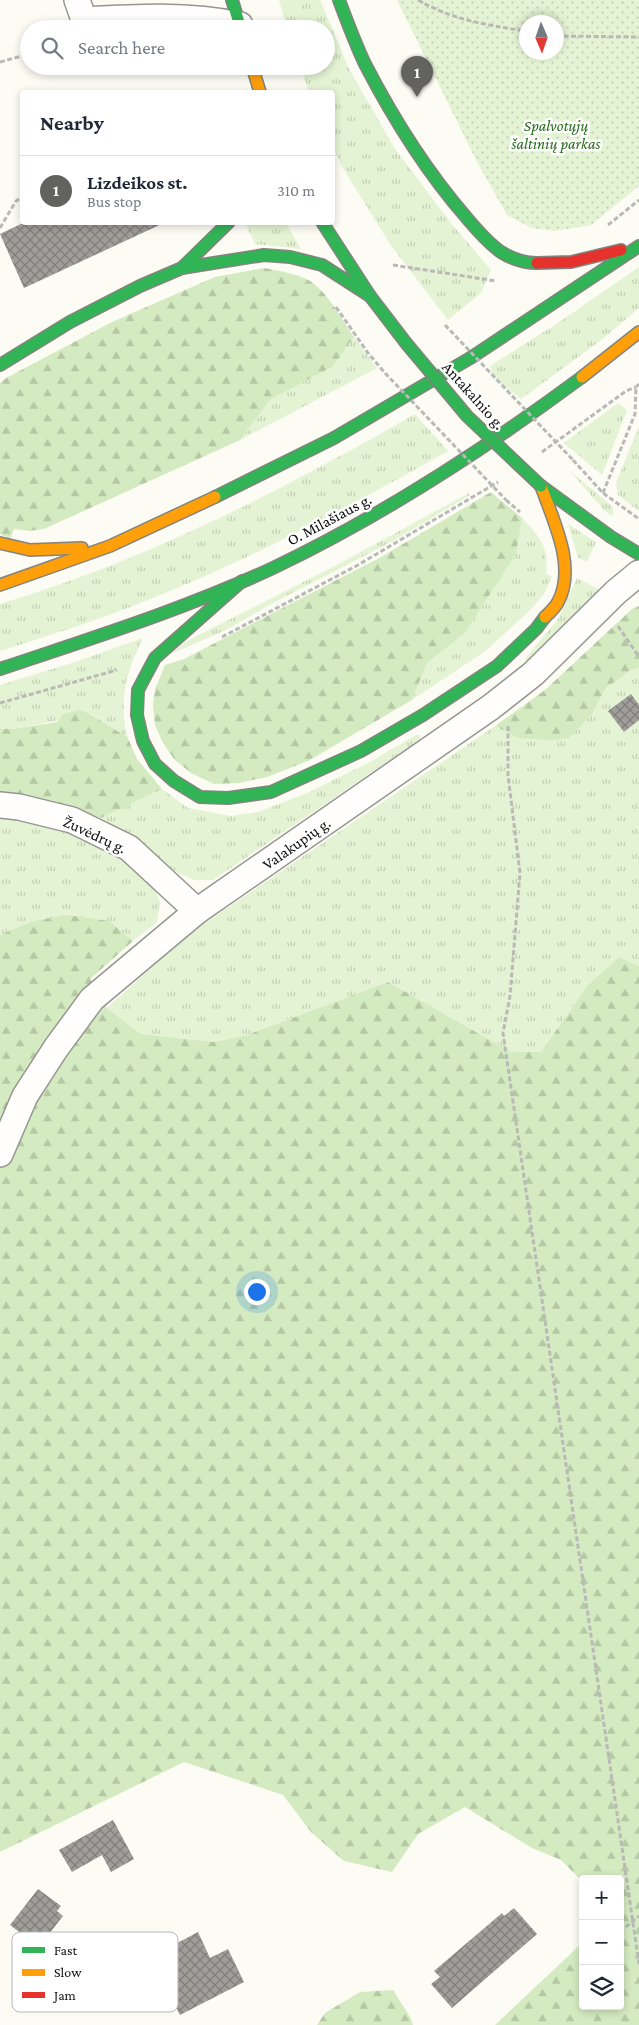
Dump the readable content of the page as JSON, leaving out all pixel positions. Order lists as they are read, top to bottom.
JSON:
{
  "streets": {
    "main road": ["Antakalnio g.", "O. Milašiaus g."],
    "street": ["Žuvėdrų g.", "Valakupių g."]
  },
  "crossings": [
    ["Žuvėdrų g.", "Valakupių g."]
  ],
  "parks": ["Spalvotųjų šaltinių parkas"],
  "legend": ["Fast", "Slow", "Jam"],
  "north": "bottom",
  "page": {
    "search": "Search here",
    "pins": "1",
    "heading": "Nearby",
    "list": [
      {
        "mark": "1",
        "name": "Lizdeikos st.",
        "note": "Bus stop",
        "value": "310 m"
      }
    ],
    "map_buttons": ["+", "−"]
  }
}
